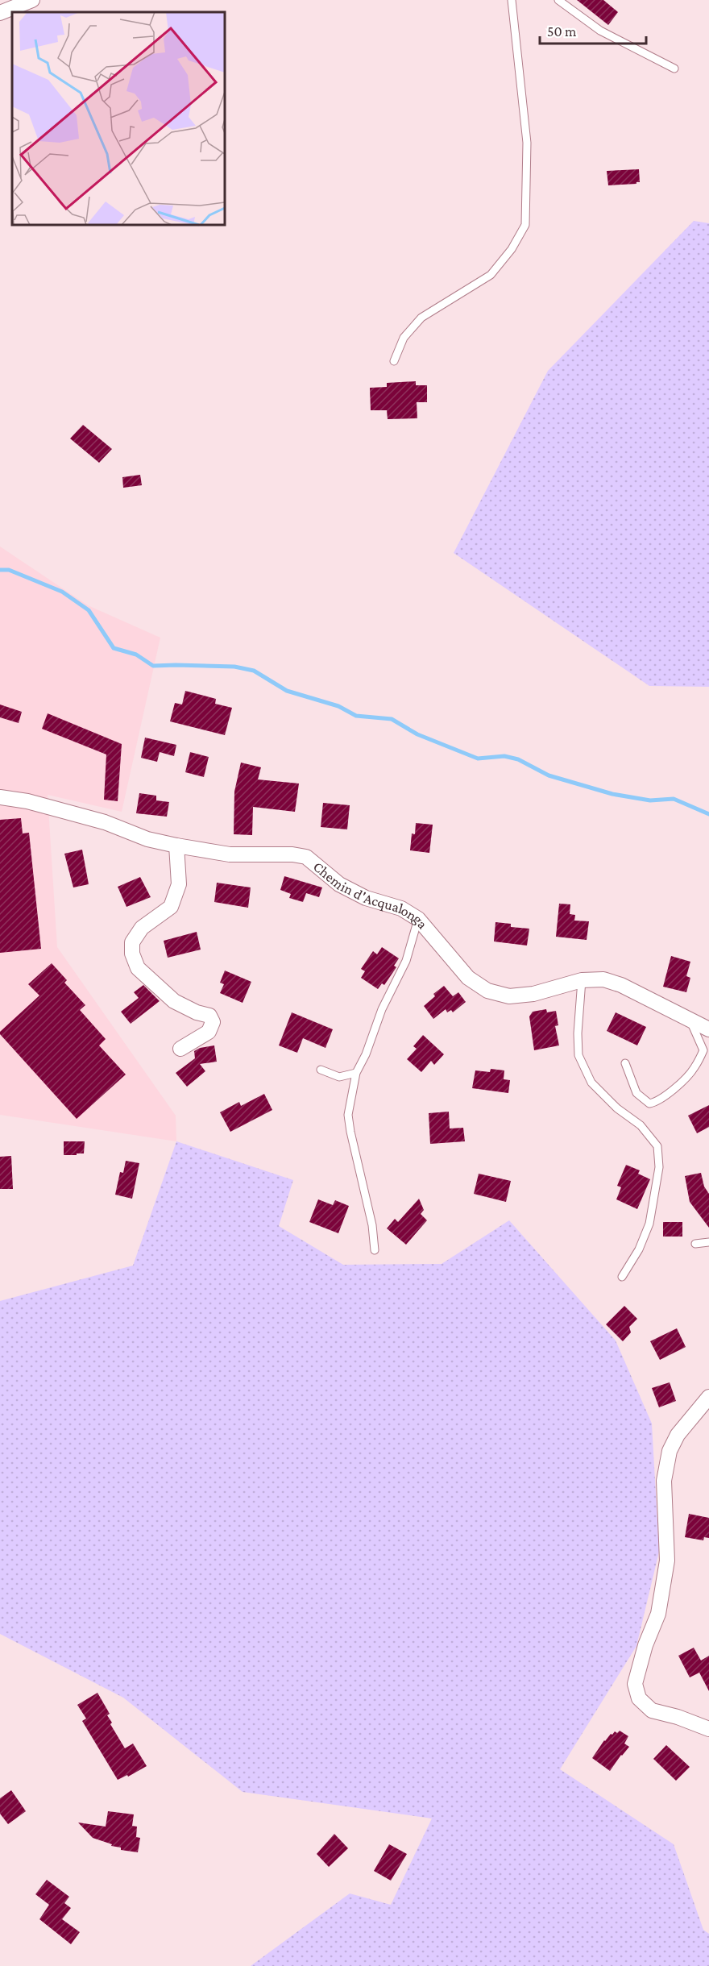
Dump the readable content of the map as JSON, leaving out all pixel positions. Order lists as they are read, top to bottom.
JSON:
{
  "streets": {
    "street": ["Chemin d'Acqualonga"]
  },
  "scale_bar": "50 m"
}
